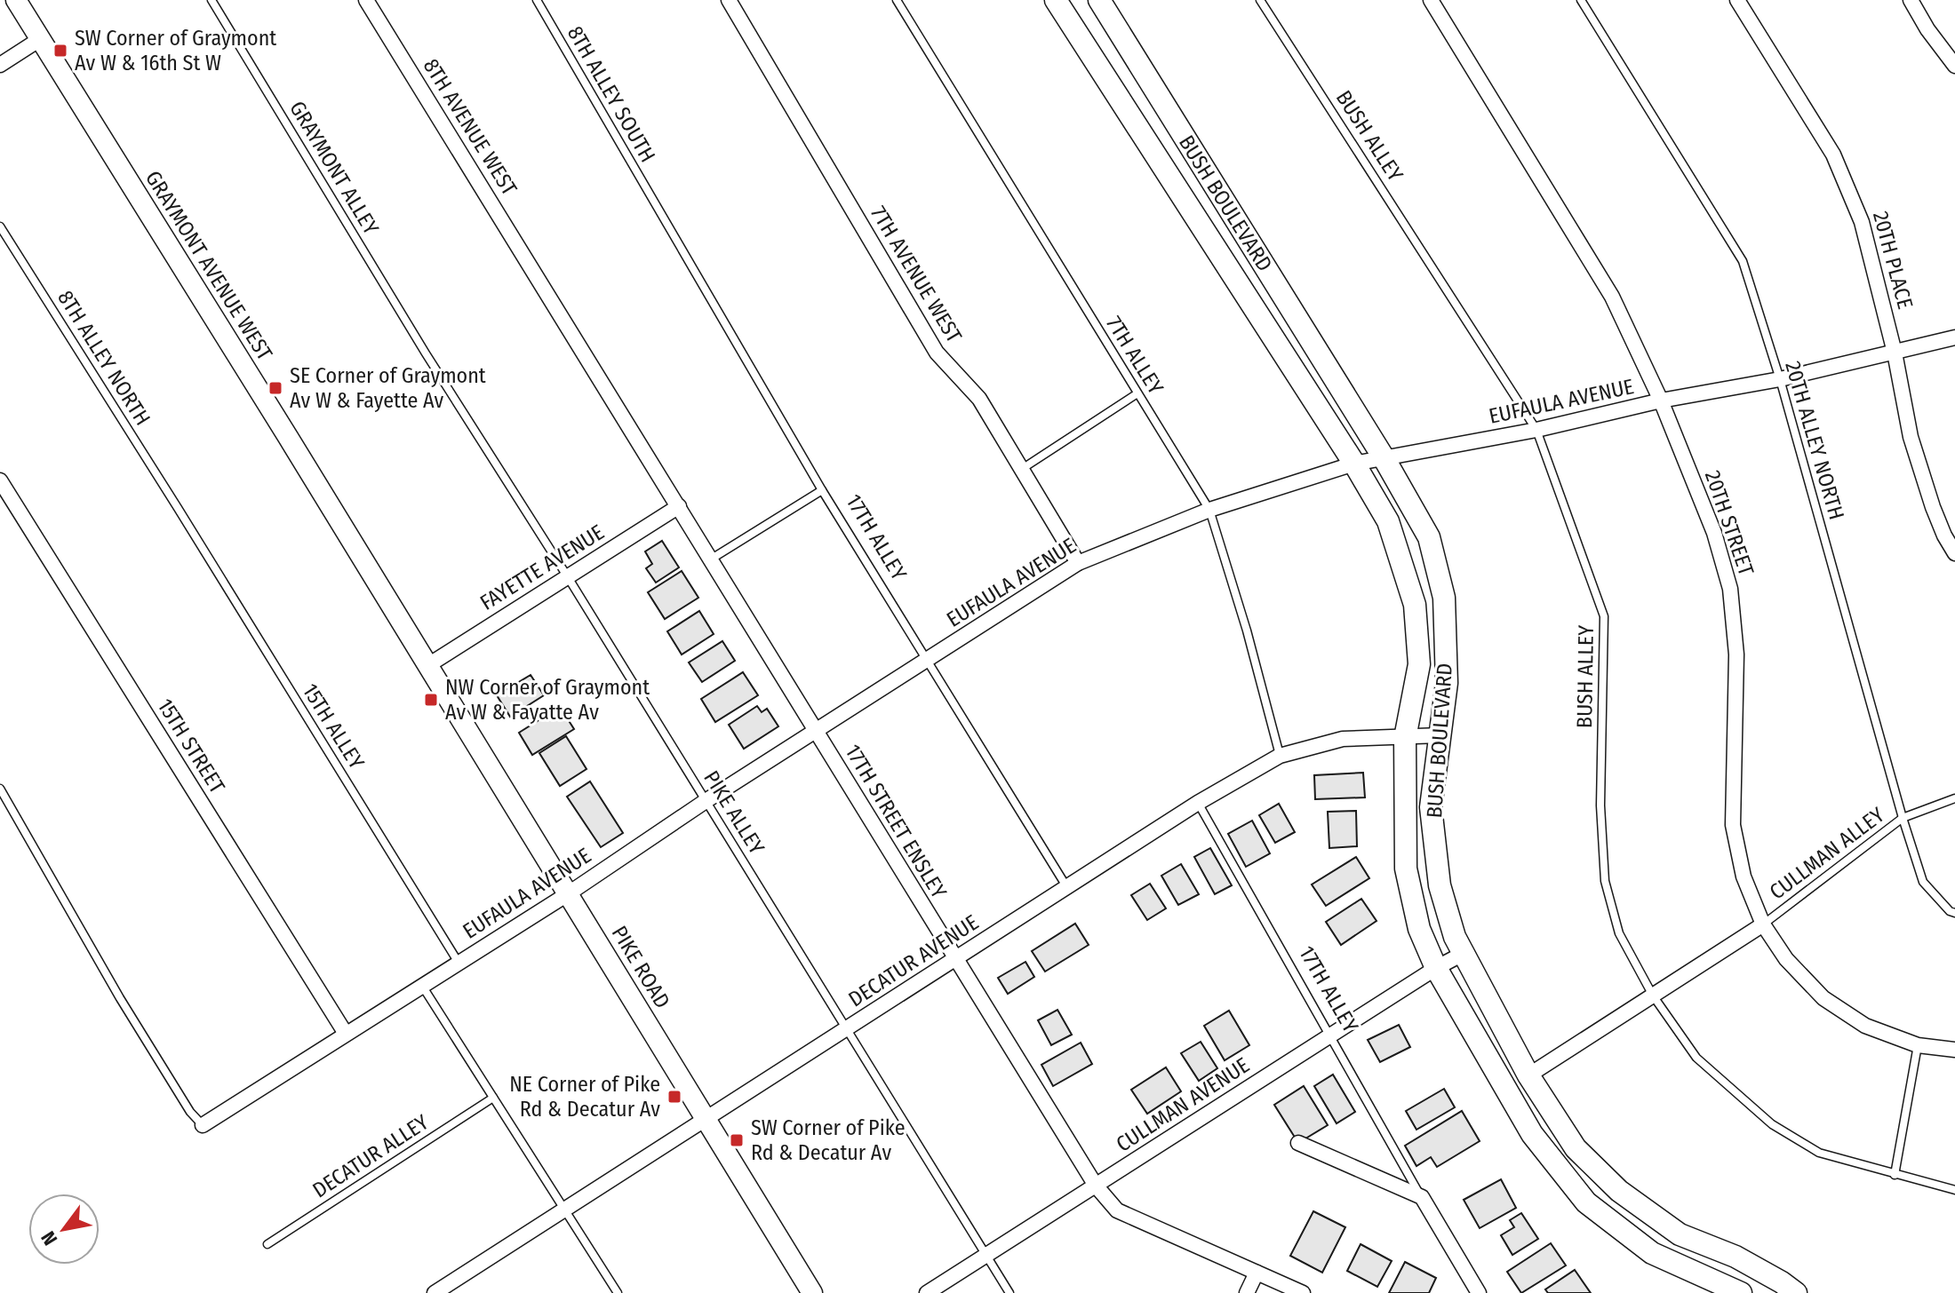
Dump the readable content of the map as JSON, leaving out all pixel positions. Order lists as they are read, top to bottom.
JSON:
{
  "streets": {
    "main road": ["BUSH BOULEVARD"],
    "street": [
      "8TH AVENUE WEST",
      "20TH PLACE",
      "GRAYMONT AVENUE WEST",
      "7TH AVENUE WEST",
      "EUFAULA AVENUE",
      "20TH STREET",
      "17TH ALLEY",
      "FAYETTE AVENUE",
      "15TH STREET",
      "17TH STREET ENSLEY",
      "DECATUR AVENUE",
      "PIKE ROAD",
      "CULLMAN AVENUE"
    ],
    "lane": [
      "8TH ALLEY SOUTH",
      "BUSH ALLEY",
      "GRAYMONT ALLEY",
      "7TH ALLEY",
      "8TH ALLEY NORTH",
      "20TH ALLEY NORTH",
      "15TH ALLEY",
      "PIKE ALLEY",
      "CULLMAN ALLEY",
      "DECATUR ALLEY"
    ]
  },
  "crossings": [
    ["8TH ALLEY SOUTH", "17TH ALLEY"],
    ["8TH AVENUE WEST", "17TH STREET ENSLEY"],
    ["BUSH ALLEY", "EUFAULA AVENUE"],
    ["GRAYMONT ALLEY", "PIKE ALLEY"],
    ["BUSH BOULEVARD", "EUFAULA AVENUE"],
    ["BUSH BOULEVARD", "DECATUR AVENUE"],
    ["BUSH BOULEVARD", "CULLMAN AVENUE"],
    ["20TH PLACE", "EUFAULA AVENUE"],
    ["GRAYMONT AVENUE WEST", "FAYETTE AVENUE"],
    ["GRAYMONT AVENUE WEST", "PIKE ROAD"],
    ["7TH AVENUE WEST", "EUFAULA AVENUE"],
    ["7TH ALLEY", "EUFAULA AVENUE"],
    ["7TH ALLEY", "DECATUR AVENUE"],
    ["8TH ALLEY NORTH", "15TH ALLEY"],
    ["EUFAULA AVENUE", "20TH ALLEY NORTH"],
    ["EUFAULA AVENUE", "20TH STREET"],
    ["EUFAULA AVENUE", "17TH ALLEY"],
    ["EUFAULA AVENUE", "15TH ALLEY"],
    ["EUFAULA AVENUE", "15TH STREET"],
    ["EUFAULA AVENUE", "PIKE ALLEY"],
    ["EUFAULA AVENUE", "17TH STREET ENSLEY"],
    ["EUFAULA AVENUE", "PIKE ROAD"],
    ["20TH ALLEY NORTH", "CULLMAN ALLEY"],
    ["20TH STREET", "CULLMAN ALLEY"],
    ["17TH ALLEY", "DECATUR AVENUE"],
    ["17TH ALLEY", "CULLMAN AVENUE"],
    ["FAYETTE AVENUE", "PIKE ALLEY"],
    ["FAYETTE AVENUE", "17TH STREET ENSLEY"],
    ["FAYETTE AVENUE", "PIKE ROAD"],
    ["PIKE ALLEY", "DECATUR AVENUE"],
    ["PIKE ALLEY", "CULLMAN AVENUE"],
    ["17TH STREET ENSLEY", "DECATUR AVENUE"],
    ["17TH STREET ENSLEY", "CULLMAN AVENUE"],
    ["DECATUR AVENUE", "PIKE ROAD"]
  ],
  "places": {
    "transit": [
      "SW Corner of Graymont Av W & 16th St W",
      "SE Corner of Graymont Av W & Fayette Av",
      "NW Corner of Graymont Av W & Fayatte Av",
      "NE Corner of Pike Rd & Decatur Av",
      "SW Corner of Pike Rd & Decatur Av"
    ]
  },
  "north": "bottom left"
}
